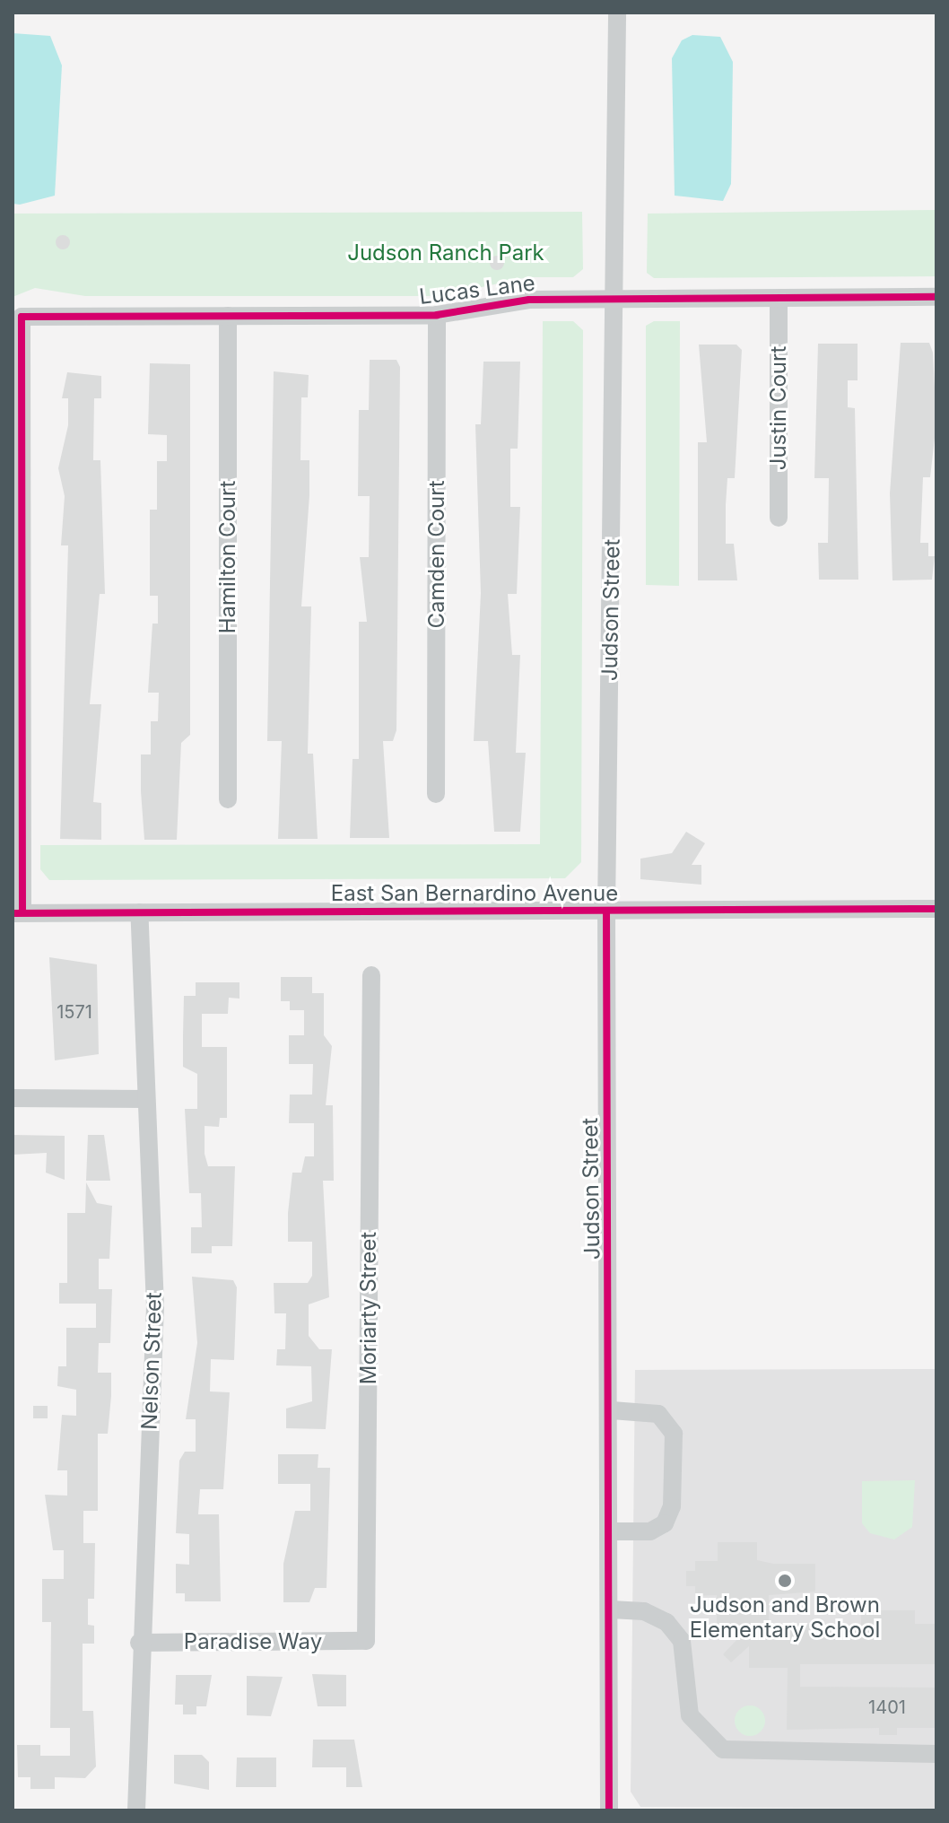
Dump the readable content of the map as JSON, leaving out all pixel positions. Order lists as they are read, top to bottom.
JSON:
{
  "streets": {
    "street": [
      "Lucas Lane",
      "Justin Court",
      "Camden Court",
      "Hamilton Court",
      "Judson Street",
      "East San Bernardino Avenue",
      "Moriarty Street",
      "Nelson Street",
      "Paradise Way"
    ]
  },
  "crossings": [
    ["Lucas Lane", "Justin Court"],
    ["Lucas Lane", "Camden Court"],
    ["Lucas Lane", "Hamilton Court"],
    ["Lucas Lane", "Judson Street"],
    ["Lucas Lane", "East San Bernardino Avenue"],
    ["Judson Street", "East San Bernardino Avenue"],
    ["East San Bernardino Avenue", "Nelson Street"],
    ["Moriarty Street", "Paradise Way"],
    ["Nelson Street", "Paradise Way"]
  ],
  "parks": ["Judson Ranch Park"],
  "places": ["Judson and Brown Elementary School"],
  "house_numbers": ["1571", "1401"]
}
